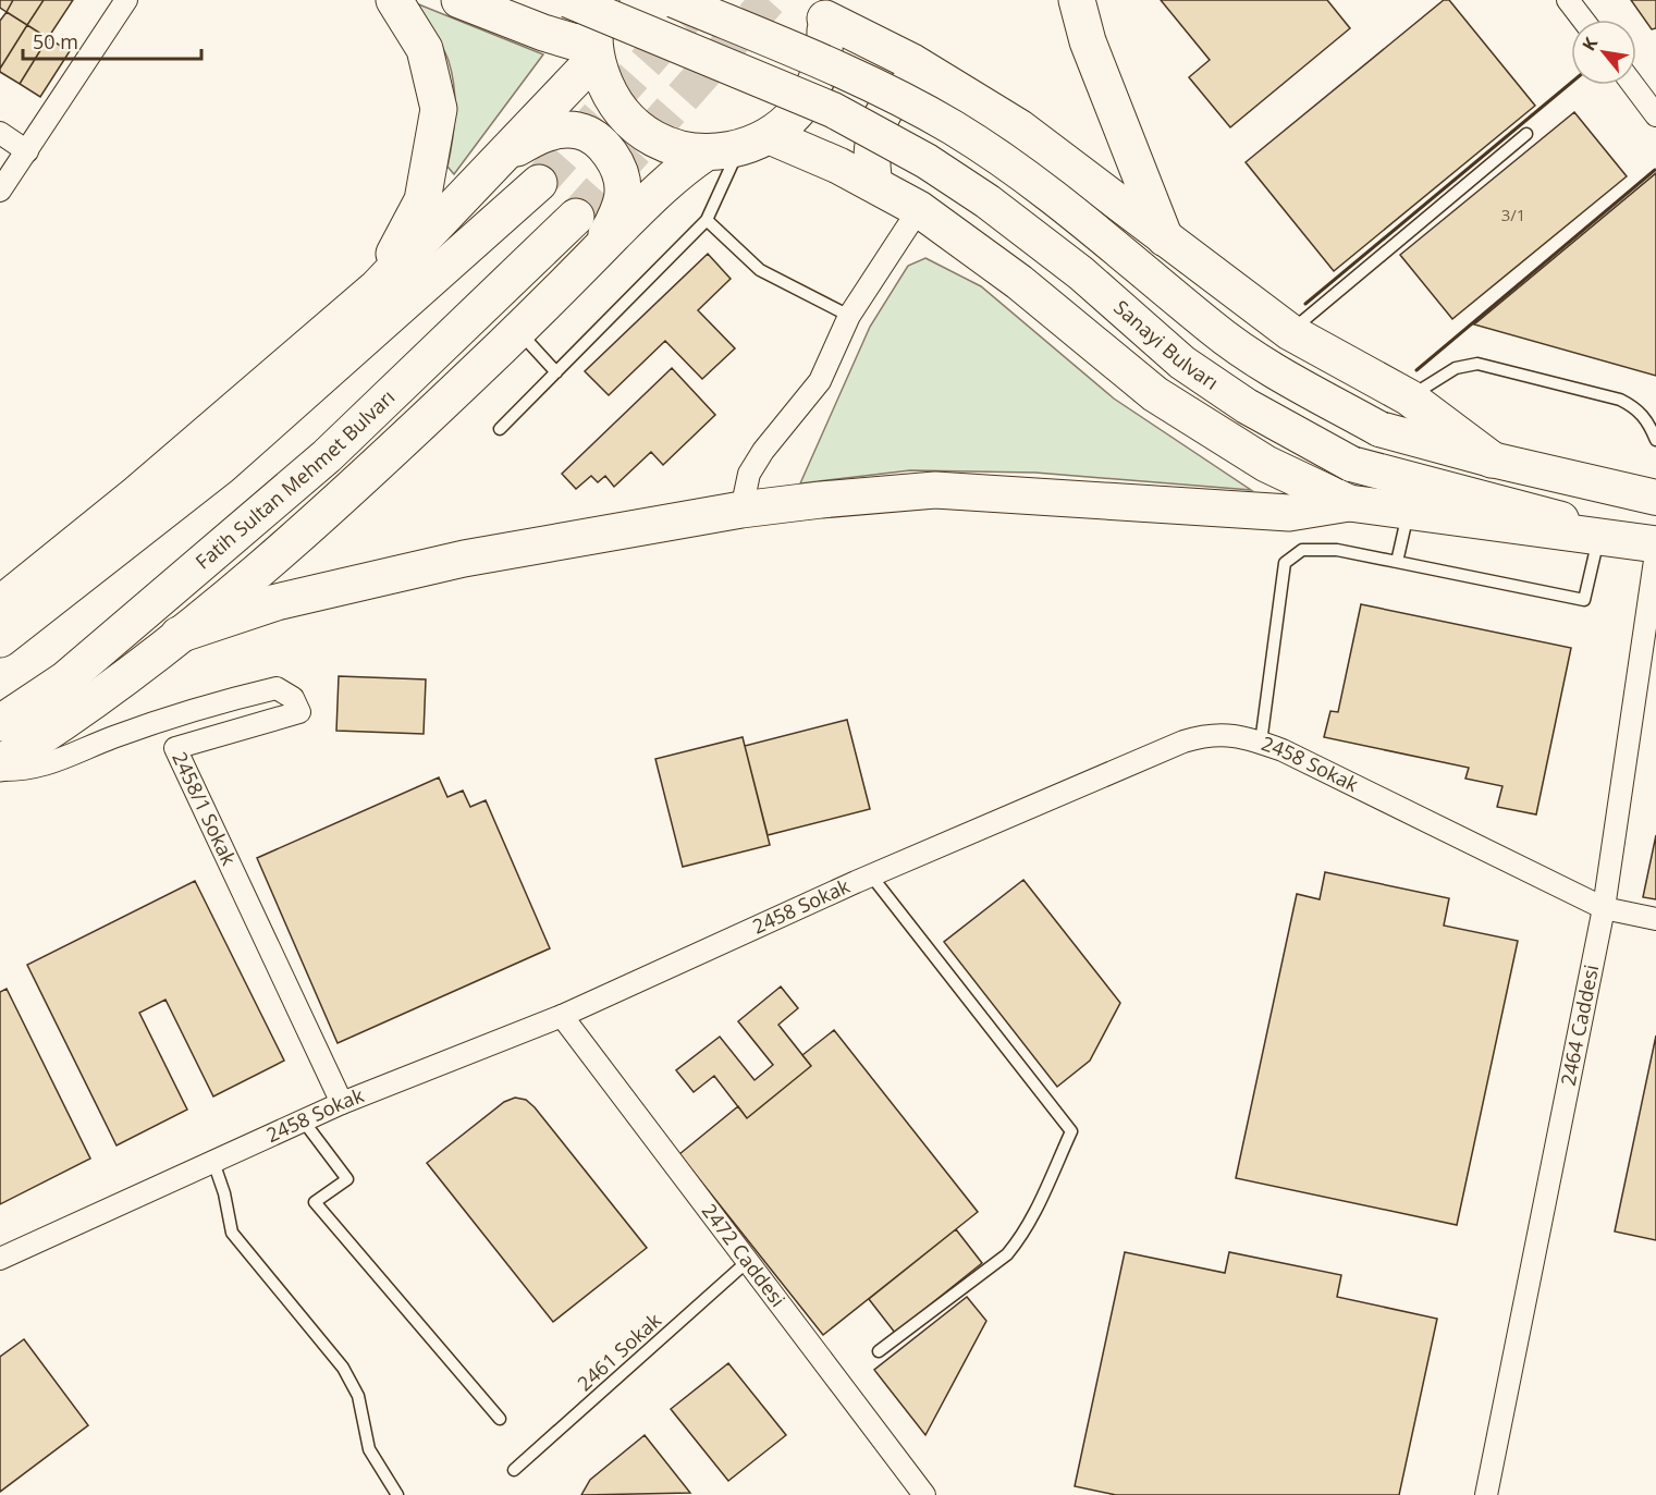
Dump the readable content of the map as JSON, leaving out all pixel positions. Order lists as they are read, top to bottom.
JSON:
{
  "streets": {
    "highway": ["Fatih Sultan Mehmet Bulvarı"],
    "main road": ["Sanayi Bulvarı"],
    "street": [
      "2458 Sokak",
      "2458/1 Sokak",
      "2464 Caddesi",
      "2472 Caddesi"
    ],
    "lane": ["2461 Sokak"]
  },
  "crossings": [
    ["2458 Sokak", "2458/1 Sokak"],
    ["2458 Sokak", "2464 Caddesi"],
    ["2458 Sokak", "2472 Caddesi"],
    ["2472 Caddesi", "2461 Sokak"]
  ],
  "house_numbers": ["3/1"],
  "scale_bar": "50 m",
  "north": "top left"
}
